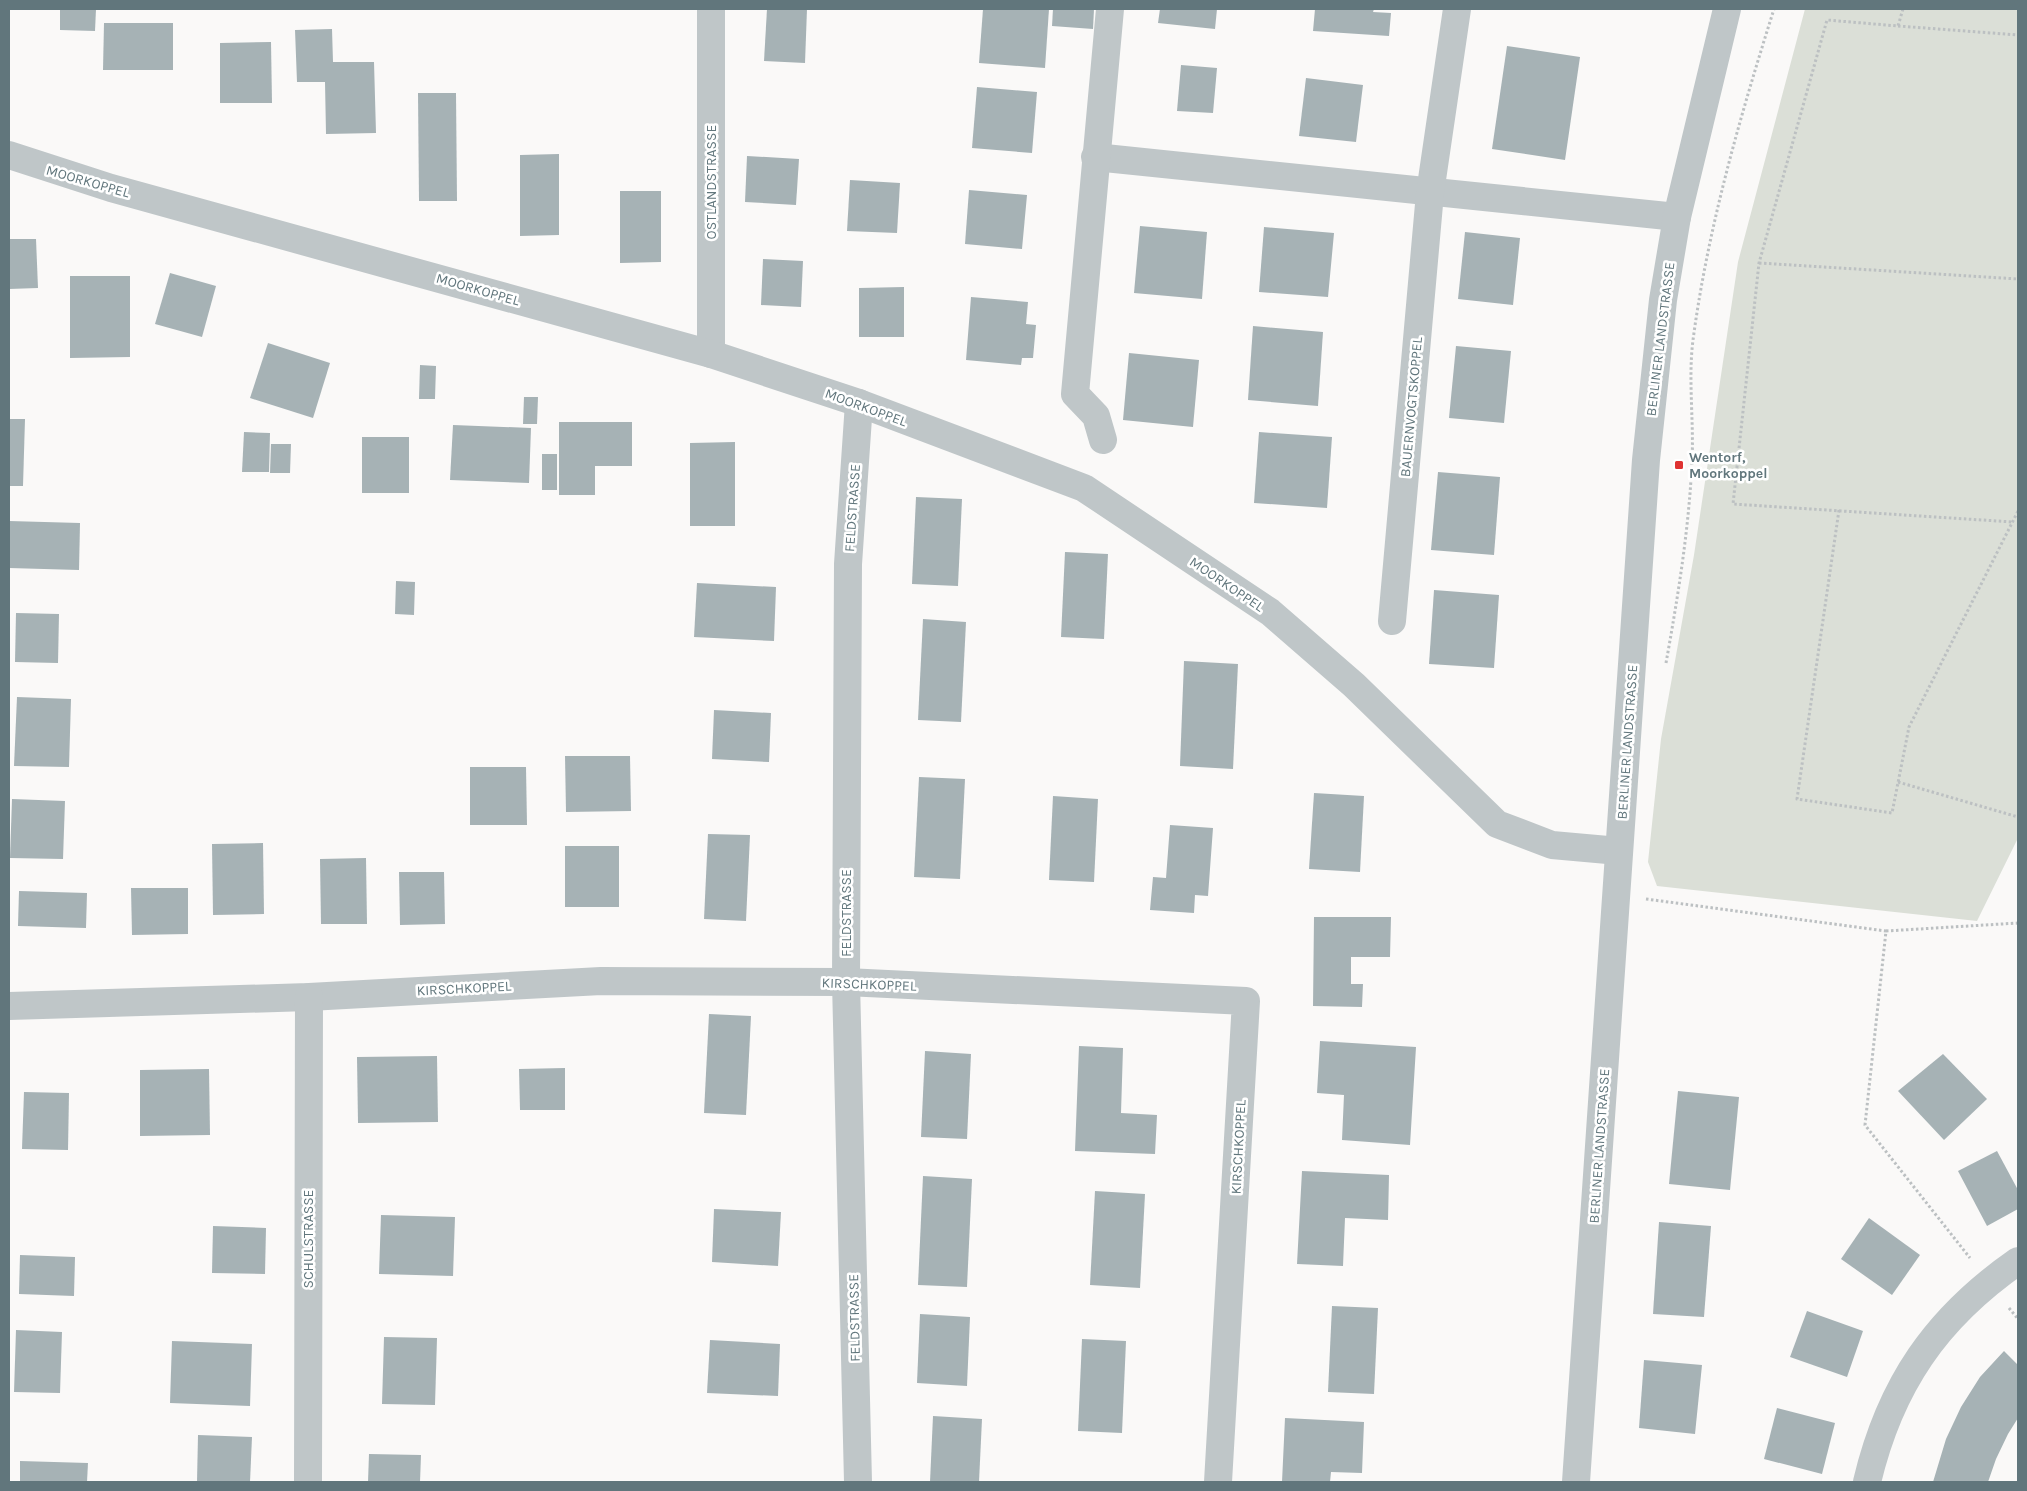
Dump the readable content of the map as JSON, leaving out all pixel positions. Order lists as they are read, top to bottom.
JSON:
{
  "streets": {
    "street": [
      "MOORKOPPEL",
      "OSTLANDSTRASSE",
      "BERLINER LANDSTRASSE",
      "BAUERNVOGTSKOPPEL",
      "FELDSTRASSE",
      "KIRSCHKOPPEL",
      "SCHULSTRASSE"
    ]
  },
  "crossings": [
    ["MOORKOPPEL", "OSTLANDSTRASSE"],
    ["MOORKOPPEL", "BERLINER LANDSTRASSE"],
    ["MOORKOPPEL", "FELDSTRASSE"],
    ["FELDSTRASSE", "KIRSCHKOPPEL"],
    ["KIRSCHKOPPEL", "SCHULSTRASSE"]
  ],
  "places": {
    "transit": ["Wentorf, Moorkoppel"]
  }
}
